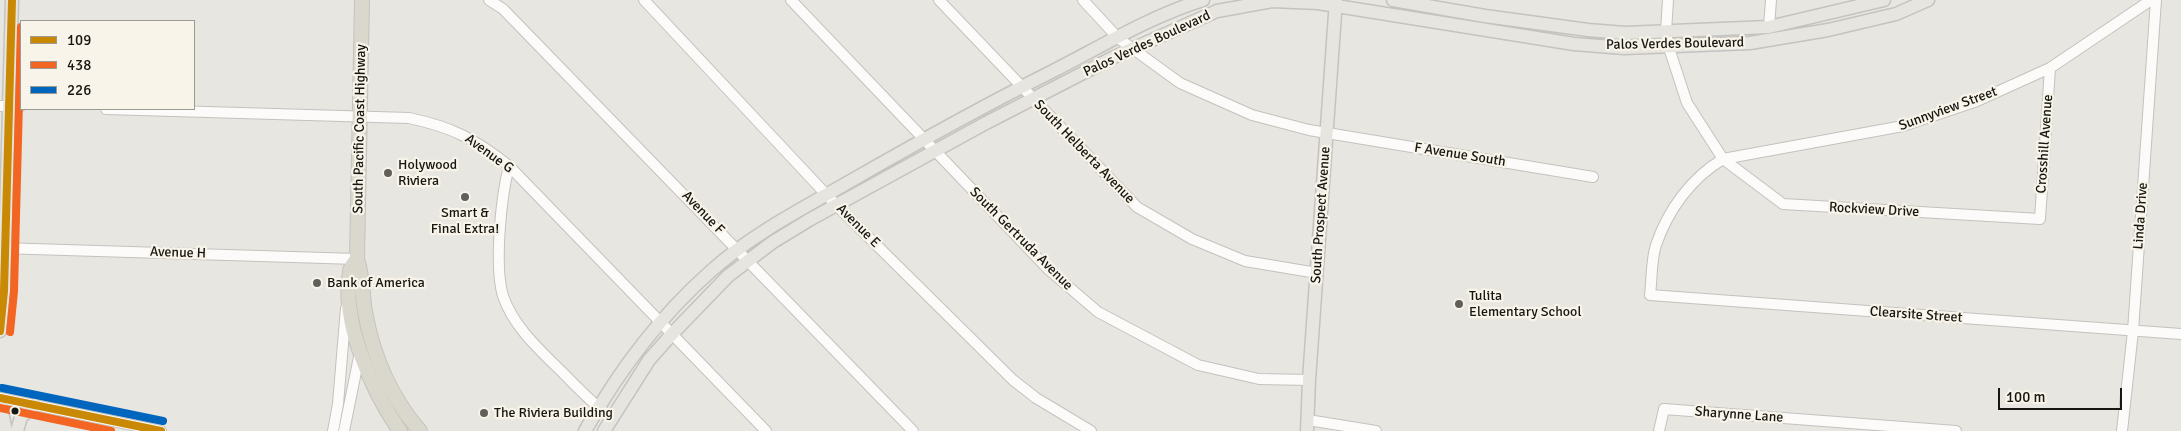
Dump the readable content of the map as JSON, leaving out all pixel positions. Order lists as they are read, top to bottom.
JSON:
{
  "streets": {
    "highway": ["South Pacific Coast Highway"],
    "main road": ["Palos Verdes Boulevard", "South Prospect Avenue"],
    "street": [
      "Sunnyview Street",
      "Crosshill Avenue",
      "South Helberta Avenue",
      "Avenue G",
      "F Avenue South",
      "Rockview Drive",
      "Avenue F",
      "Linda Drive",
      "Avenue E",
      "South Gertruda Avenue",
      "Avenue H",
      "Clearsite Street",
      "Sharynne Lane"
    ]
  },
  "crossings": [
    ["Palos Verdes Boulevard", "South Helberta Avenue"],
    ["Palos Verdes Boulevard", "Avenue G"],
    ["Palos Verdes Boulevard", "F Avenue South"],
    ["Palos Verdes Boulevard", "Avenue F"],
    ["Palos Verdes Boulevard", "South Prospect Avenue"],
    ["Palos Verdes Boulevard", "Avenue E"],
    ["Palos Verdes Boulevard", "South Gertruda Avenue"],
    ["Sunnyview Street", "Crosshill Avenue"],
    ["Sunnyview Street", "Rockview Drive"],
    ["Sunnyview Street", "Clearsite Street"],
    ["South Pacific Coast Highway", "Avenue G"],
    ["South Pacific Coast Highway", "Avenue H"],
    ["Crosshill Avenue", "Rockview Drive"],
    ["South Helberta Avenue", "South Prospect Avenue"],
    ["F Avenue South", "South Prospect Avenue"],
    ["Rockview Drive", "Clearsite Street"],
    ["South Prospect Avenue", "South Gertruda Avenue"],
    ["Linda Drive", "Clearsite Street"]
  ],
  "places": [
    "Holywood Riviera",
    "Smart & Final Extra!",
    "Bank of America",
    "Tulita Elementary School",
    "The Riviera Building"
  ],
  "lines": ["transit line 109", "transit line 438", "transit line 226"],
  "legend": ["109", "438", "226"],
  "scale_bar": "100 m"
}
